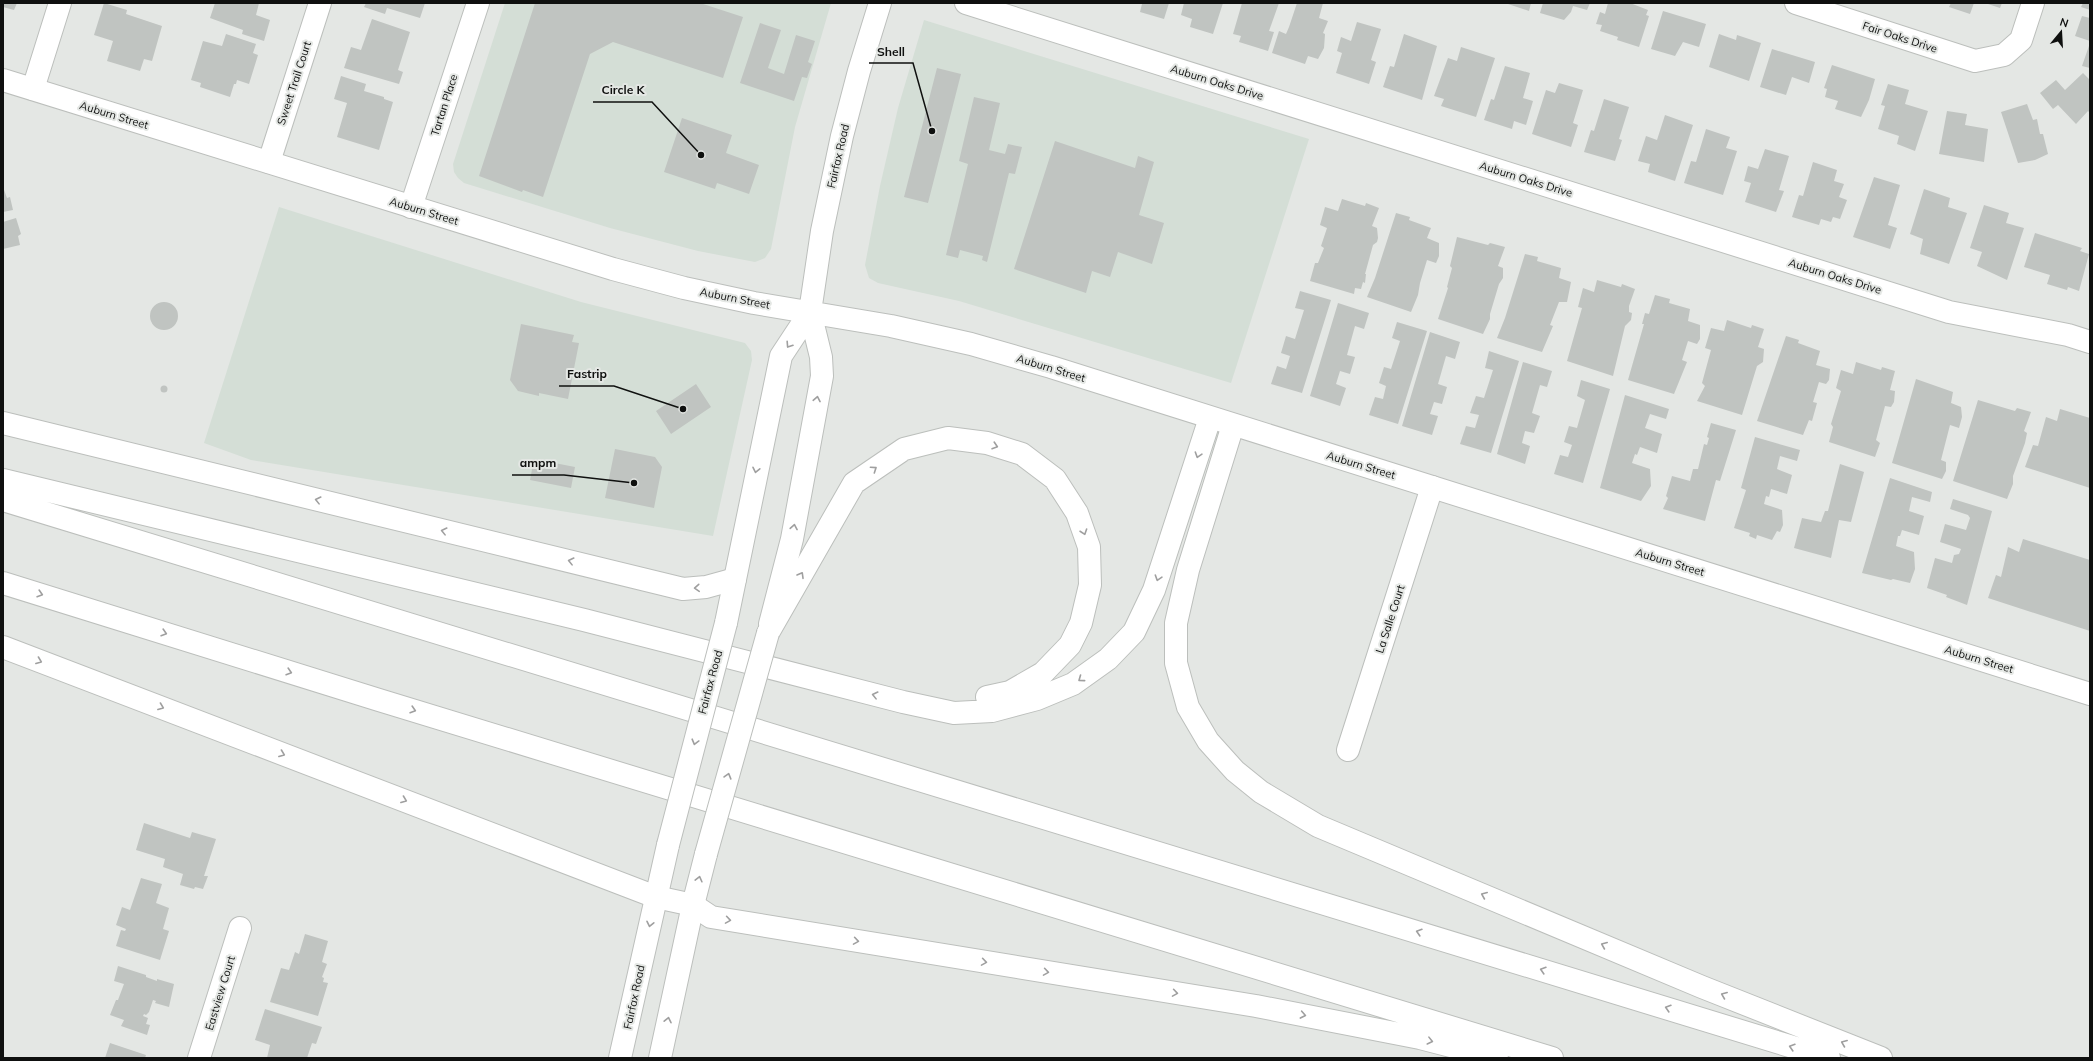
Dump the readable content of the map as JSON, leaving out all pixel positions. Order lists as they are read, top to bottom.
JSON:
{
  "streets": {
    "main road": [
      "Fair Oaks Drive",
      "Auburn Oaks Drive",
      "Sweet Trail Court",
      "Tartan Place",
      "Auburn Street",
      "Fairfax Road",
      "La Salle Court",
      "Eastview Court"
    ]
  },
  "crossings": [
    ["Sweet Trail Court", "Auburn Street"],
    ["Tartan Place", "Auburn Street"],
    ["Auburn Street", "Fairfax Road"],
    ["Auburn Street", "La Salle Court"]
  ],
  "places": [
    "Shell",
    "Circle K",
    "Fastrip",
    "ampm"
  ],
  "north": "top"
}
